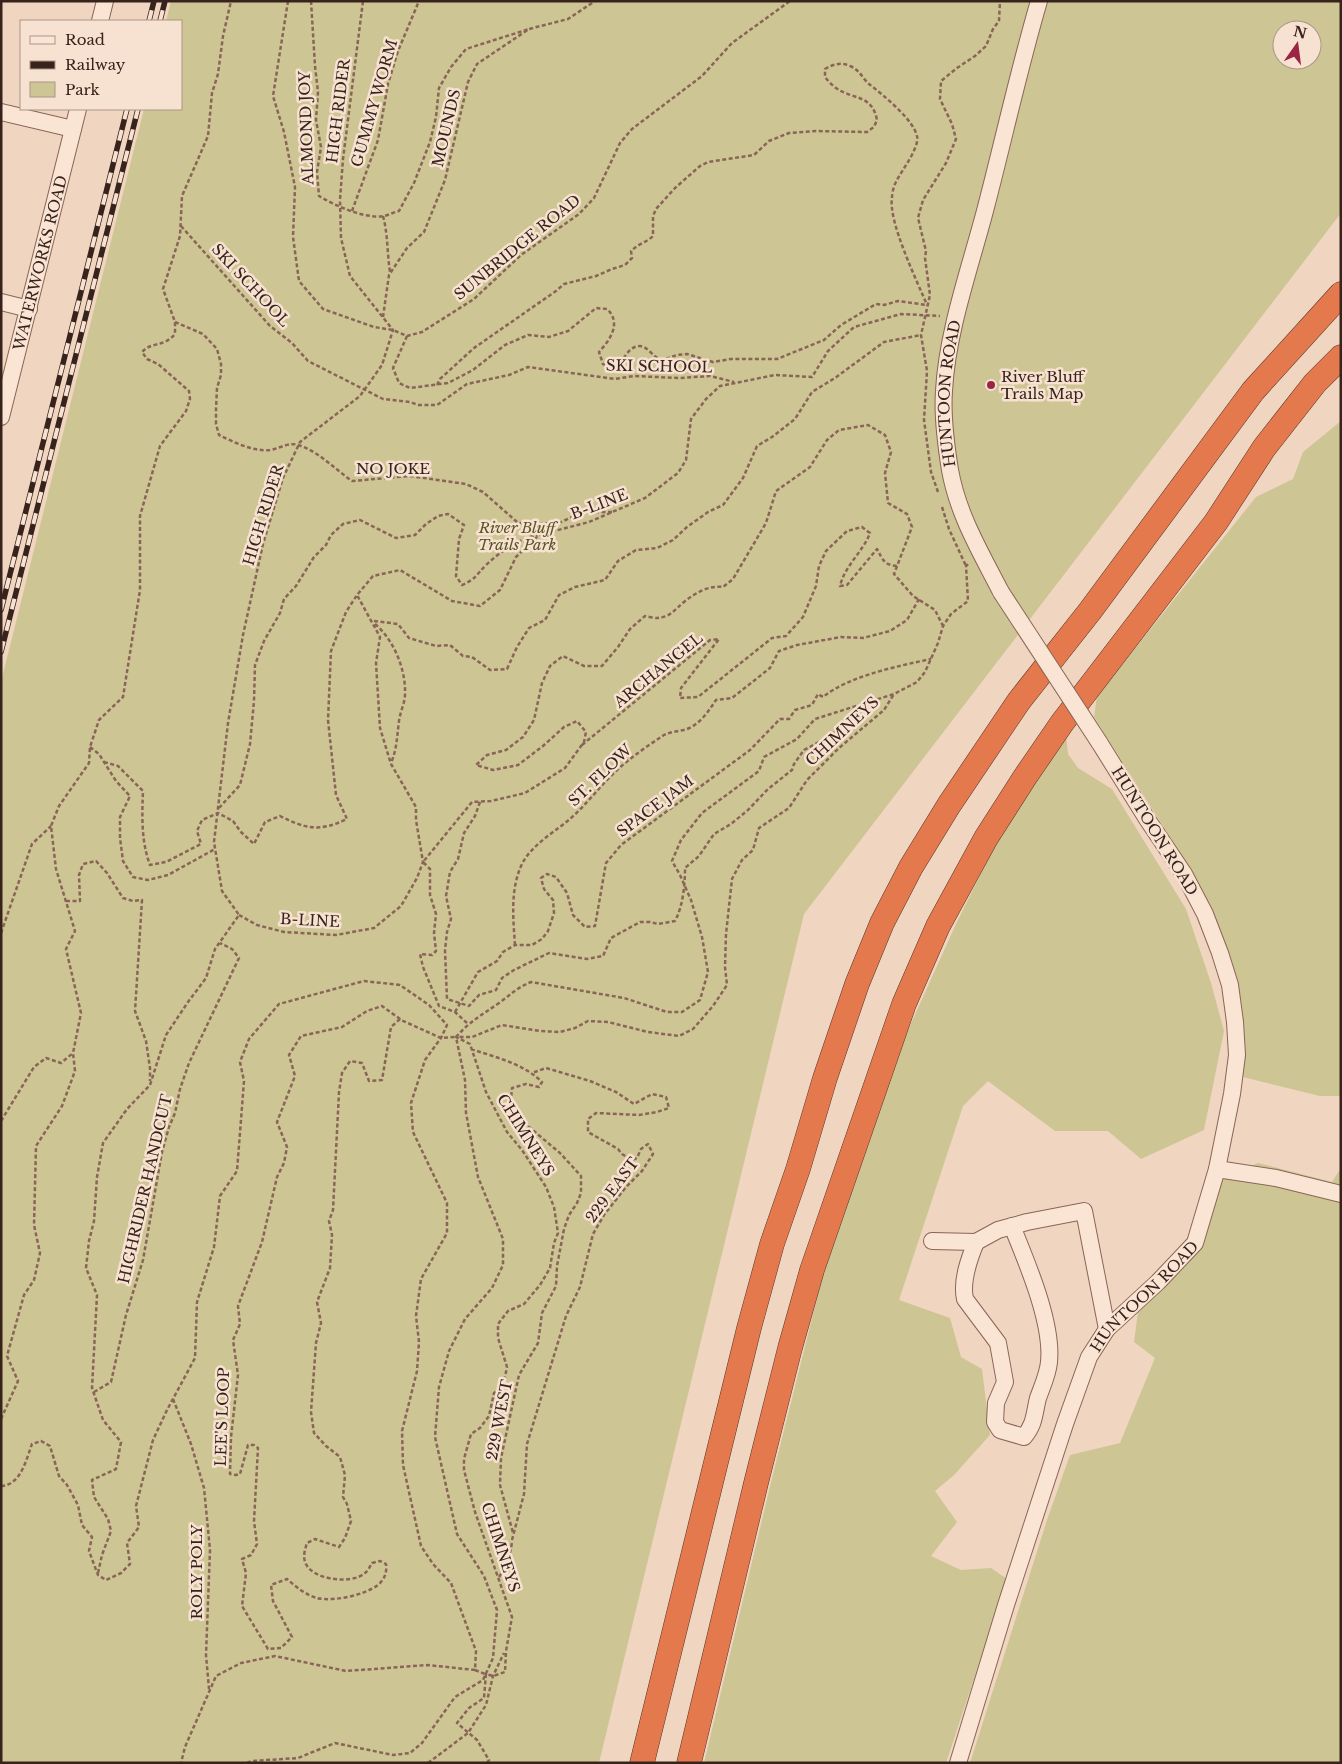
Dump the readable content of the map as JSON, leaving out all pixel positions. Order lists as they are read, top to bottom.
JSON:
{
  "streets": {
    "street": ["WATERWORKS ROAD", "HUNTOON ROAD"],
    "path": [
      "GUMMY WORM",
      "HIGH RIDER",
      "ALMOND JOY",
      "MOUNDS",
      "SUNBRIDGE ROAD",
      "SKI SCHOOL",
      "NO JOKE",
      "B-LINE",
      "ARCHANGEL",
      "CHIMNEYS",
      "ST. FLOW",
      "SPACE JAM",
      "HIGHRIDER HANDCUT",
      "229 EAST",
      "LEE'S LOOP",
      "229 WEST",
      "ROLY POLY"
    ]
  },
  "crossings": [
    ["GUMMY WORM", "ALMOND JOY"],
    ["HIGH RIDER", "ALMOND JOY"],
    ["HIGH RIDER", "MOUNDS"],
    ["HIGH RIDER", "SKI SCHOOL"],
    ["HIGH RIDER", "NO JOKE"],
    ["HIGH RIDER", "B-LINE"],
    ["SKI SCHOOL", "B-LINE"],
    ["NO JOKE", "B-LINE"],
    ["CHIMNEYS", "LEE'S LOOP"],
    ["CHIMNEYS", "229 WEST"],
    ["ST. FLOW", "SPACE JAM"],
    ["229 EAST", "229 WEST"]
  ],
  "parks": ["River Bluff Trails Park"],
  "places": ["River Bluff Trails Map"],
  "legend": ["Road", "Railway", "Park"],
  "north": "top"
}
